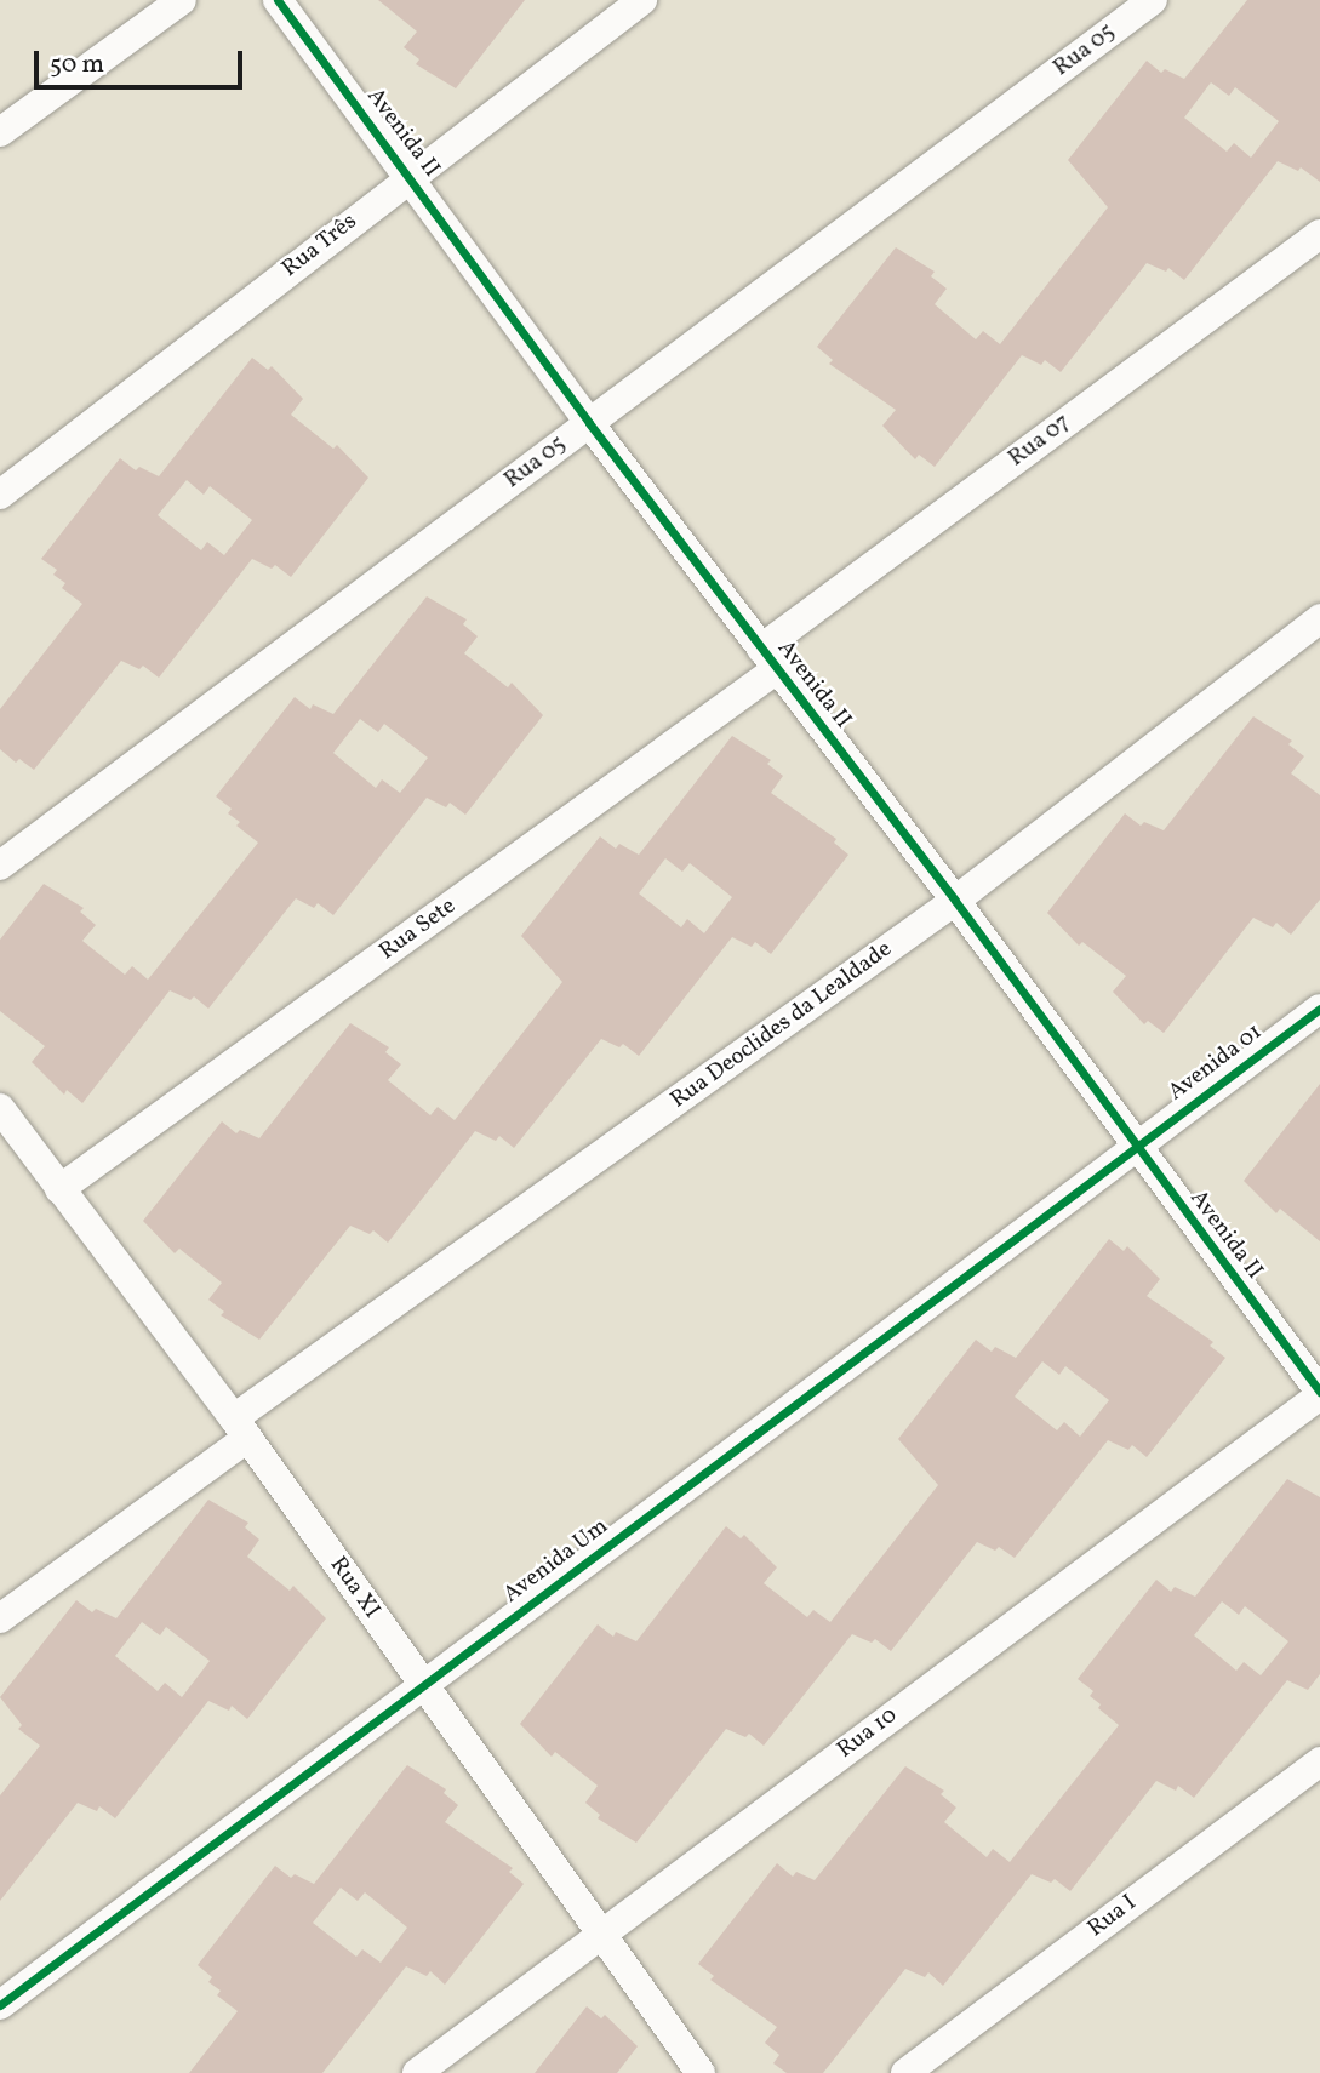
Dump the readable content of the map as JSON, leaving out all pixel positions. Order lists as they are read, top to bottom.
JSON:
{
  "streets": {
    "street": [
      "Rua 05",
      "Avenida II",
      "Rua Três",
      "Rua 07",
      "Rua Sete",
      "Rua Deoclides da Lealdade",
      "Avenida 01",
      "Avenida Um",
      "Rua XI",
      "Rua 10",
      "Rua I"
    ]
  },
  "crossings": [
    ["Rua 05", "Avenida II"],
    ["Avenida II", "Rua Três"],
    ["Avenida II", "Rua 07"],
    ["Avenida II", "Rua Sete"],
    ["Avenida II", "Rua Deoclides da Lealdade"],
    ["Avenida II", "Avenida 01"],
    ["Avenida II", "Avenida Um"],
    ["Avenida II", "Rua 10"],
    ["Rua 07", "Rua Sete"],
    ["Rua Sete", "Rua XI"],
    ["Rua Deoclides da Lealdade", "Rua XI"],
    ["Avenida 01", "Avenida Um"],
    ["Avenida Um", "Rua XI"],
    ["Rua XI", "Rua 10"]
  ],
  "scale_bar": "50 m"
}
